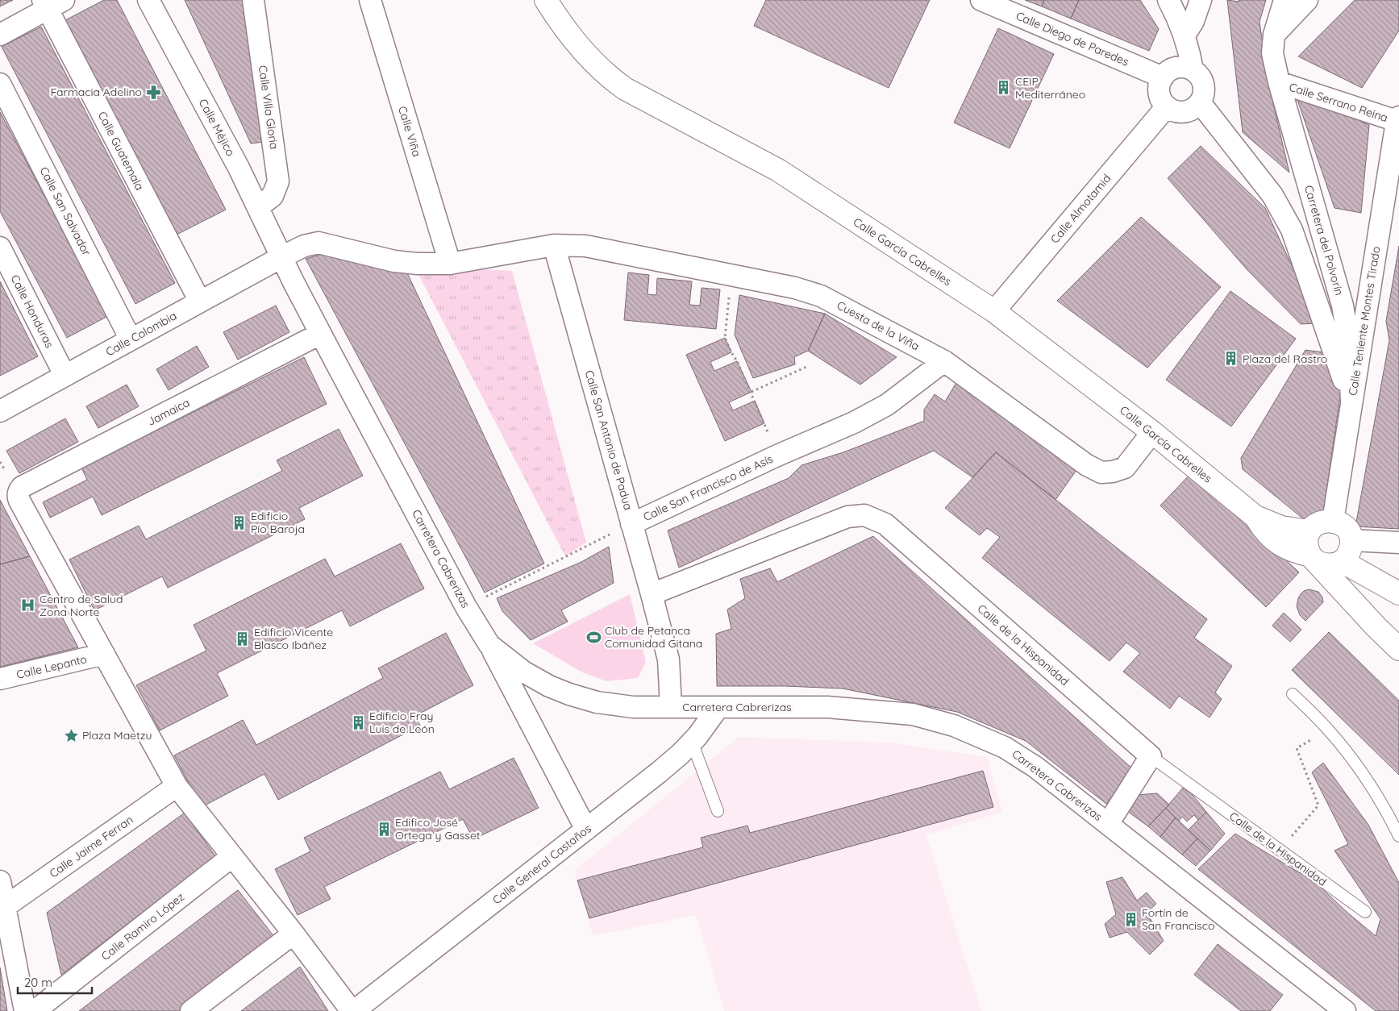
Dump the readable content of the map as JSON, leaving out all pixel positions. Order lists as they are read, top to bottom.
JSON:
{
  "streets": {
    "main road": ["Calle García Cabrelles"],
    "street": [
      "Calle Diego de Paredes",
      "Calle Serrano Reina",
      "Calle Villa Gloria",
      "Calle Méjico",
      "Calle Viña",
      "Calle Guatemala",
      "Calle Almotamid",
      "Calle San Salvador",
      "Carretera del Polvorín",
      "Calle Honduras",
      "Calle Teniente Montes Tirado",
      "Cuesta de la Viña",
      "Calle Colombia",
      "Jamaica",
      "Calle San Antonio de Padua",
      "Calle San Francisco de Asís",
      "Carretera Cabrerizas",
      "Calle de la Hispanidad",
      "Calle Lepanto",
      "Calle Jaime Ferran",
      "Calle General Castaños",
      "Calle Ramiro López"
    ]
  },
  "crossings": [
    ["Calle Diego de Paredes", "Calle Almotamid"],
    ["Calle Serrano Reina", "Carretera del Polvorín"],
    ["Calle Serrano Reina", "Calle Teniente Montes Tirado"],
    ["Calle Villa Gloria", "Calle Méjico"],
    ["Calle Méjico", "Calle Colombia"],
    ["Calle Méjico", "Carretera Cabrerizas"],
    ["Calle Guatemala", "Calle Colombia"],
    ["Calle Almotamid", "Calle García Cabrelles"],
    ["Calle San Salvador", "Calle Colombia"],
    ["Carretera del Polvorín", "Calle Teniente Montes Tirado"],
    ["Calle García Cabrelles", "Calle Teniente Montes Tirado"],
    ["Calle García Cabrelles", "Cuesta de la Viña"],
    ["Calle Honduras", "Calle Colombia"],
    ["Cuesta de la Viña", "Calle San Antonio de Padua"],
    ["Cuesta de la Viña", "Calle San Francisco de Asís"],
    ["Calle Colombia", "Carretera Cabrerizas"],
    ["Jamaica", "Carretera Cabrerizas"],
    ["Jamaica", "Calle Lepanto"],
    ["Calle San Antonio de Padua", "Calle San Francisco de Asís"],
    ["Calle San Antonio de Padua", "Carretera Cabrerizas"],
    ["Calle San Antonio de Padua", "Calle de la Hispanidad"],
    ["Calle San Francisco de Asís", "Carretera Cabrerizas"],
    ["Carretera Cabrerizas", "Calle General Castaños"]
  ],
  "places": {
    "building": [
      "CEIP Mediterráneo",
      "Plaza del Rastro",
      "Edificio Pío Baroja",
      "Edificio Vicente Blasco Ibáñez",
      "Edificio Fray Luis de León",
      "Edifico José Ortega y Gasset",
      "Fortín de San Francisco"
    ],
    "pharmacy": ["Farmacia Adelino"],
    "hospital": ["Centro de Salud Zona Norte"],
    "sports": ["Club de Petanca Comunidad Gitana"],
    "place": ["Plaza Maetzu"]
  },
  "scale_bar": "20 m"
}
